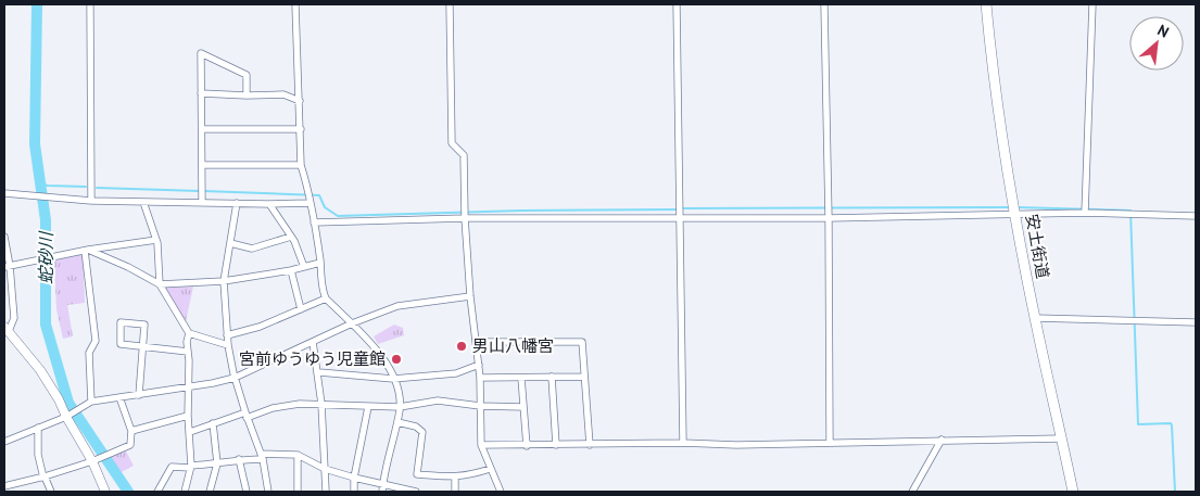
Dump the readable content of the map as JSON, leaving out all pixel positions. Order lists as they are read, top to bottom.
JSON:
{
  "streets": {
    "main road": ["安土街道"]
  },
  "water": ["蛇砂川"],
  "places": ["男山八幡宮", "宮前ゆうゆう児童館"],
  "north": "top right"
}
